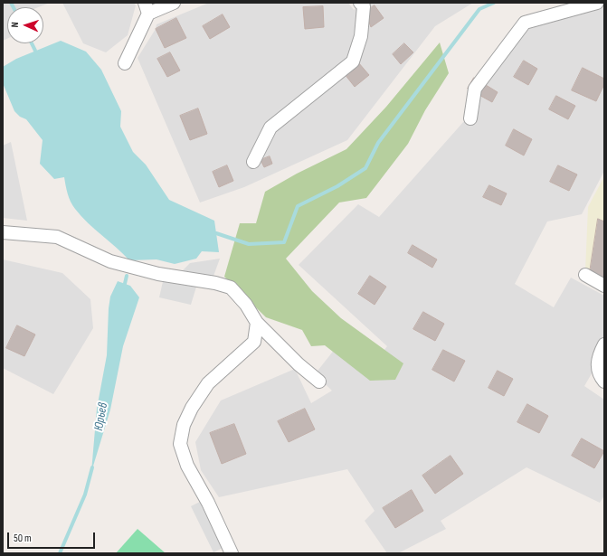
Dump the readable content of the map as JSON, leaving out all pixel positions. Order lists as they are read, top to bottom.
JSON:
{
  "water": ["Юрьев"],
  "scale_bar": "50 m",
  "north": "left"
}
